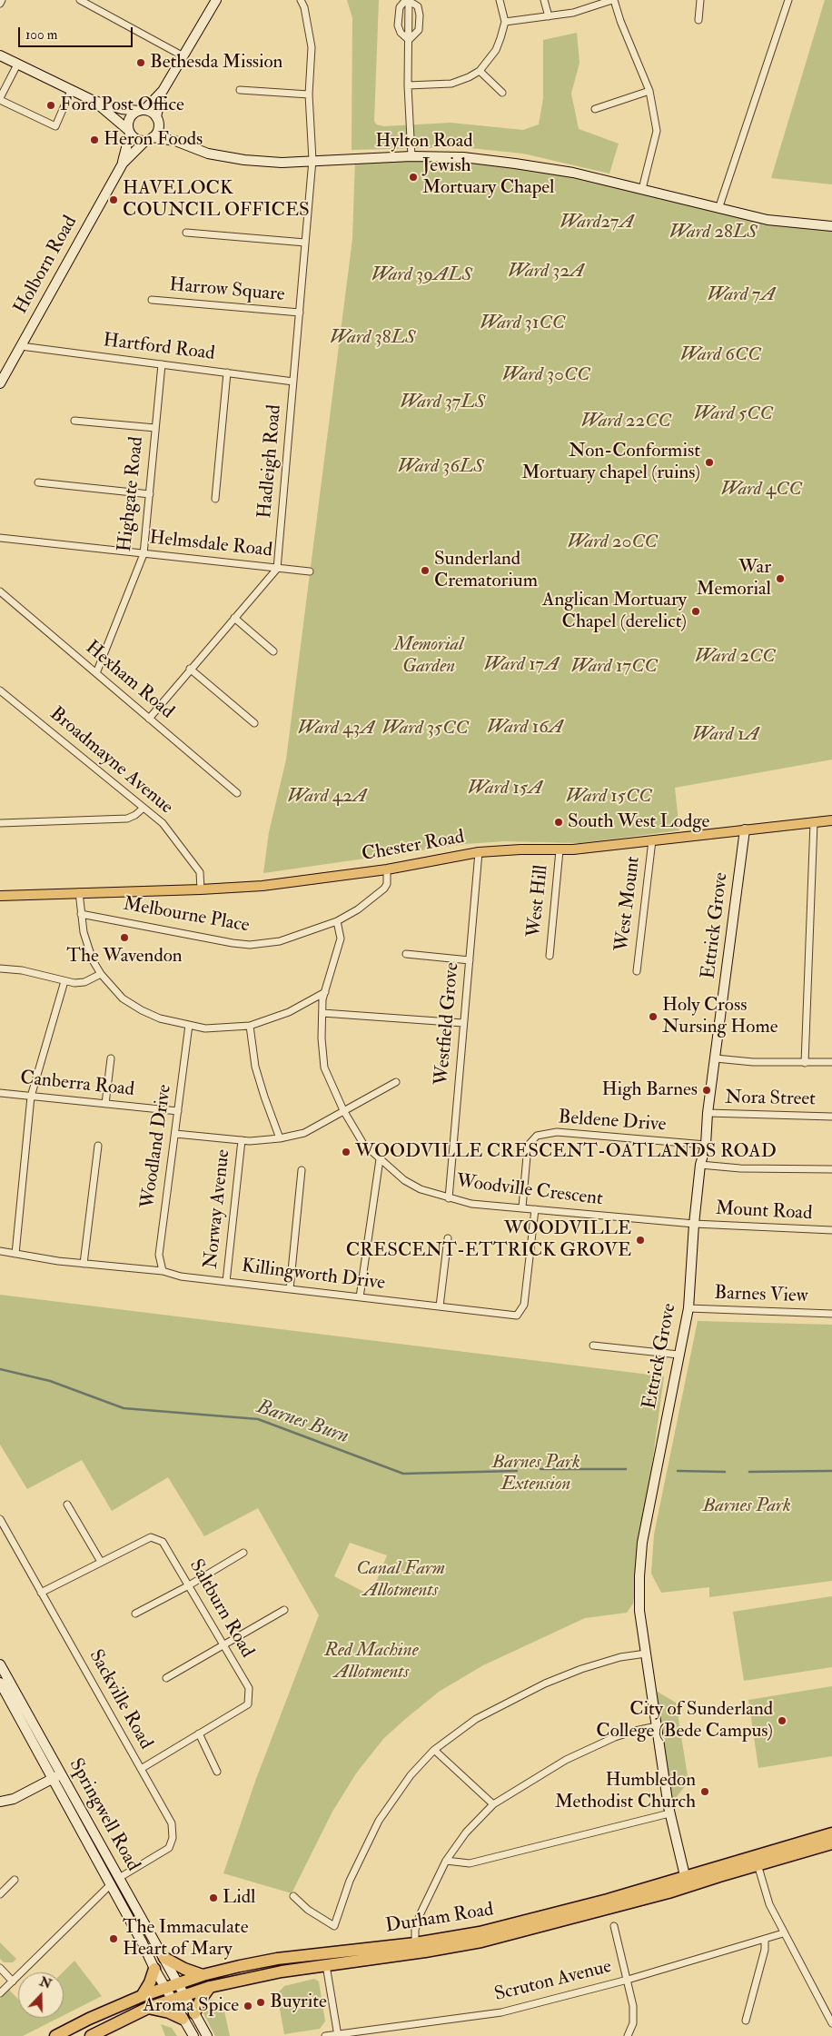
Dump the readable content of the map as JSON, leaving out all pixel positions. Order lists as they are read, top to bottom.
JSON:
{
  "streets": {
    "highway": ["Durham Road"],
    "main road": ["Chester Road"],
    "street": [
      "Hylton Road",
      "Holborn Road",
      "Harrow Square",
      "Hartford Road",
      "Hadleigh Road",
      "Highgate Road",
      "Helmsdale Road",
      "Hexham Road",
      "Broadmayne Avenue",
      "West Hill",
      "West Mount",
      "Melbourne Place",
      "Ettrick Grove",
      "Westfield Grove",
      "Canberra Road",
      "Nora Street",
      "Beldene Drive",
      "Woodland Drive",
      "Woodville Crescent",
      "Norway Avenue",
      "Mount Road",
      "Killingworth Drive",
      "Barnes View",
      "Saltburn Road",
      "Sackville Road",
      "Springwell Road",
      "Scruton Avenue"
    ]
  },
  "crossings": [
    ["Hylton Road", "Holborn Road"],
    ["Hylton Road", "Hadleigh Road"],
    ["Holborn Road", "Hartford Road"],
    ["Harrow Square", "Hadleigh Road"],
    ["Hartford Road", "Hadleigh Road"],
    ["Hartford Road", "Highgate Road"],
    ["Hadleigh Road", "Helmsdale Road"],
    ["Highgate Road", "Helmsdale Road"],
    ["Highgate Road", "Hexham Road"],
    ["Broadmayne Avenue", "Chester Road"],
    ["Chester Road", "West Hill"],
    ["Chester Road", "West Mount"],
    ["Chester Road", "Ettrick Grove"],
    ["Chester Road", "Westfield Grove"],
    ["Melbourne Place", "Woodville Crescent"],
    ["Ettrick Grove", "Nora Street"],
    ["Ettrick Grove", "Beldene Drive"],
    ["Ettrick Grove", "Woodville Crescent"],
    ["Ettrick Grove", "Mount Road"],
    ["Ettrick Grove", "Barnes View"],
    ["Ettrick Grove", "Durham Road"],
    ["Westfield Grove", "Woodville Crescent"],
    ["Canberra Road", "Woodland Drive"],
    ["Beldene Drive", "Woodville Crescent"],
    ["Woodland Drive", "Killingworth Drive"],
    ["Woodville Crescent", "Mount Road"],
    ["Woodville Crescent", "Killingworth Drive"],
    ["Norway Avenue", "Killingworth Drive"],
    ["Saltburn Road", "Sackville Road"],
    ["Sackville Road", "Springwell Road"],
    ["Springwell Road", "Durham Road"]
  ],
  "water": ["Barnes Burn"],
  "parks": [
    "Ward27A",
    "Ward 28LS",
    "Ward 32A",
    "Ward 39ALS",
    "Ward 7A",
    "Ward 31CC",
    "Ward 38LS",
    "Ward 6CC",
    "Ward 30CC",
    "Ward 37LS",
    "Ward 5CC",
    "Ward 22CC",
    "Ward 36LS",
    "Ward 4CC",
    "Ward 20CC",
    "Memorial Garden",
    "Ward 2CC",
    "Ward 17A",
    "Ward 17CC",
    "Ward 16A",
    "Ward 43A",
    "Ward 35CC",
    "Ward 1A",
    "Ward 15A",
    "Ward 42A",
    "Ward 15CC",
    "Barnes Park Extension",
    "Barnes Park",
    "Canal Farm Allotments",
    "Red Machine Allotments"
  ],
  "places": [
    "Bethesda Mission",
    "Ford Post Office",
    "Heron Foods",
    "Jewish Mortuary Chapel",
    "HAVELOCK COUNCIL OFFICES",
    "Non-Conformist Mortuary chapel (ruins)",
    "Sunderland Crematorium",
    "War Memorial",
    "Anglican Mortuary Chapel (derelict)",
    "South West Lodge",
    "The Wavendon",
    "Holy Cross Nursing Home",
    "High Barnes",
    "WOODVILLE CRESCENT-OATLANDS ROAD",
    "WOODVILLE CRESCENT-ETTRICK GROVE",
    "City of Sunderland College (Bede Campus)",
    "Humbledon Methodist Church",
    "Lidl",
    "The Immaculate Heart of Mary",
    "Buyrite",
    "Aroma Spice"
  ],
  "scale_bar": "100 m",
  "north": "top"
}
